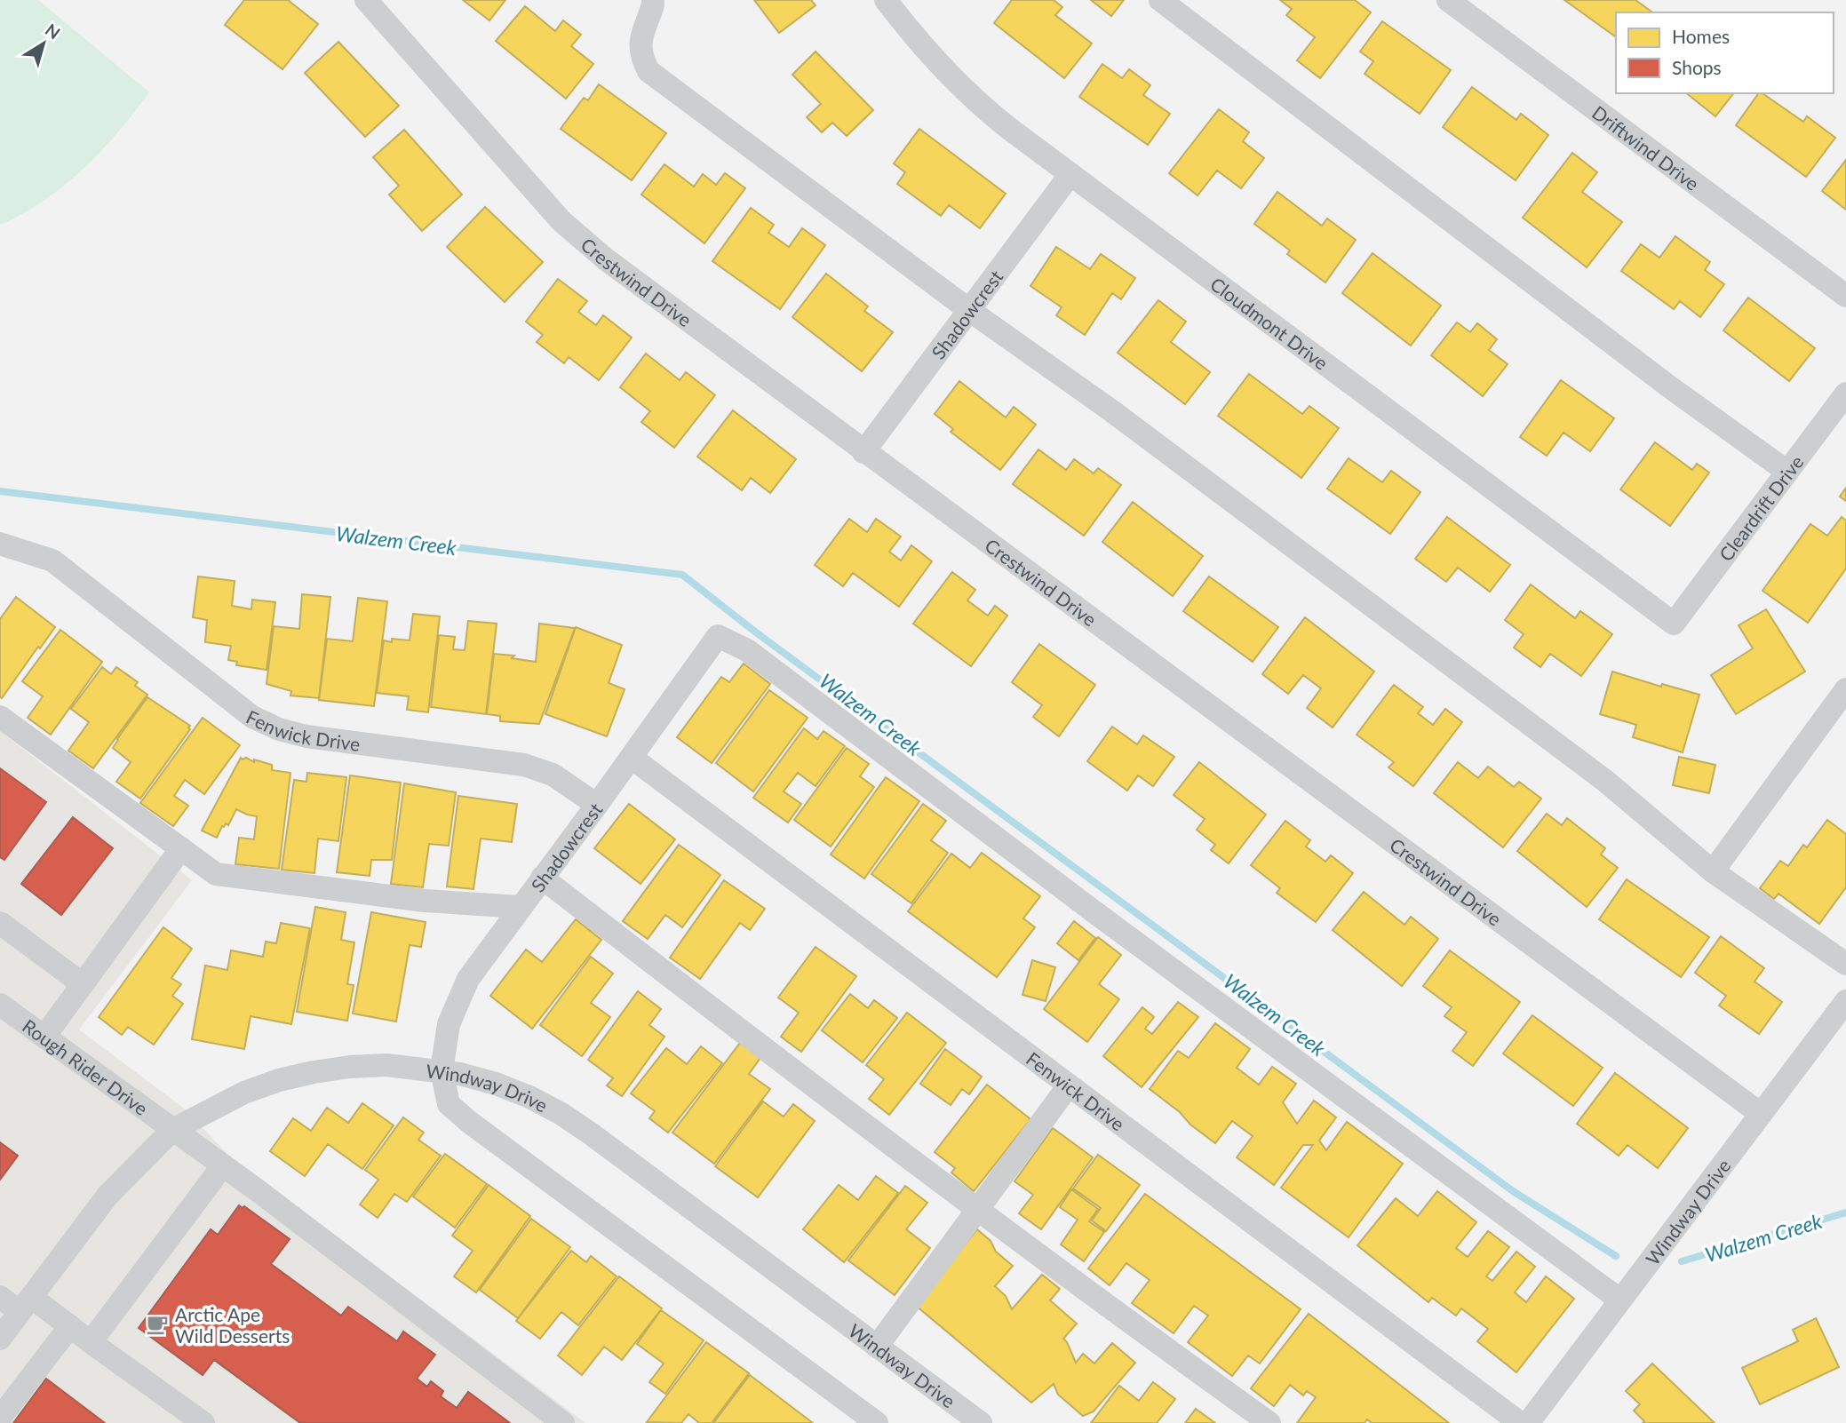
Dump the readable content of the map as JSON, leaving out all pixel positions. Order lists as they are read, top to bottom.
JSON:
{
  "streets": {
    "street": [
      "Driftwind Drive",
      "Crestwind Drive",
      "Shadowcrest",
      "Cloudmont Drive",
      "Cleardrift Drive",
      "Fenwick Drive",
      "Rough Rider Drive",
      "Windway Drive"
    ]
  },
  "crossings": [
    ["Crestwind Drive", "Shadowcrest"],
    ["Crestwind Drive", "Windway Drive"],
    ["Shadowcrest", "Cloudmont Drive"],
    ["Shadowcrest", "Fenwick Drive"],
    ["Shadowcrest", "Windway Drive"],
    ["Cloudmont Drive", "Cleardrift Drive"],
    ["Rough Rider Drive", "Windway Drive"]
  ],
  "water": ["Walzem Creek"],
  "places": {
    "cafe": ["Arctic Ape Wild Desserts"]
  },
  "legend": ["Homes", "Shops"],
  "north": "top right"
}
